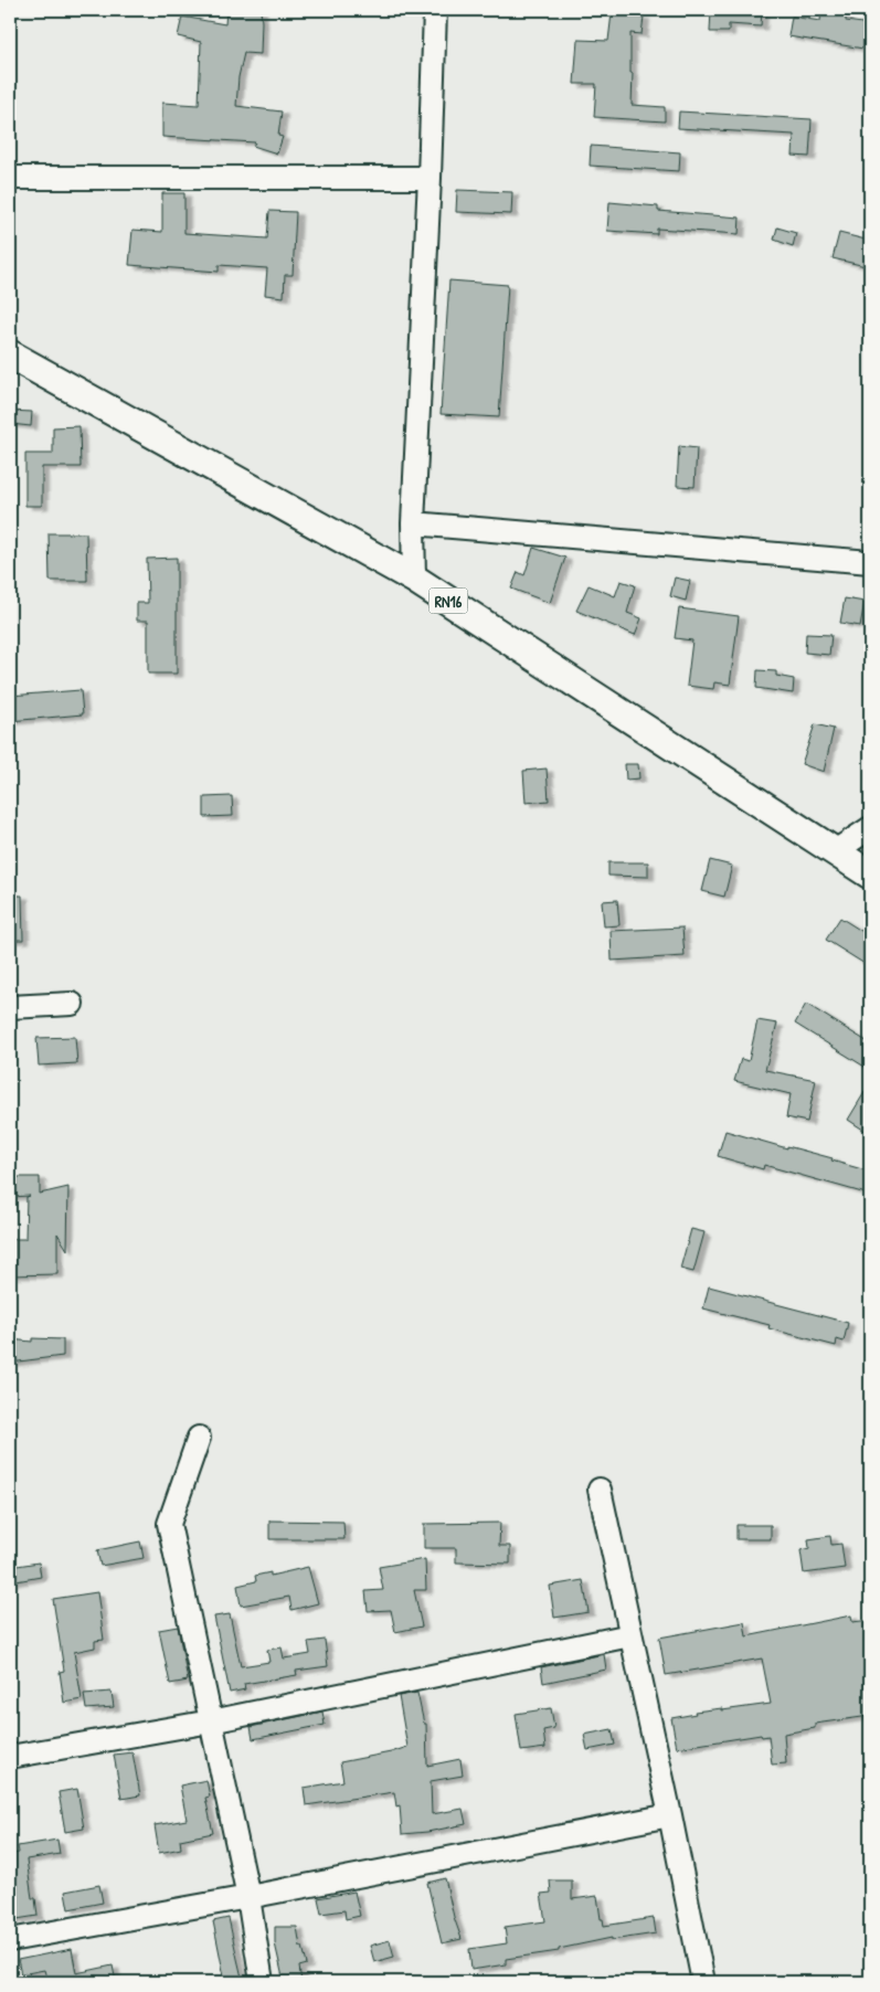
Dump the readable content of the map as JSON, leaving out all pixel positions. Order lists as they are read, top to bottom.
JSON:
{
  "streets": {
    "main road": ["RN16"]
  }
}
